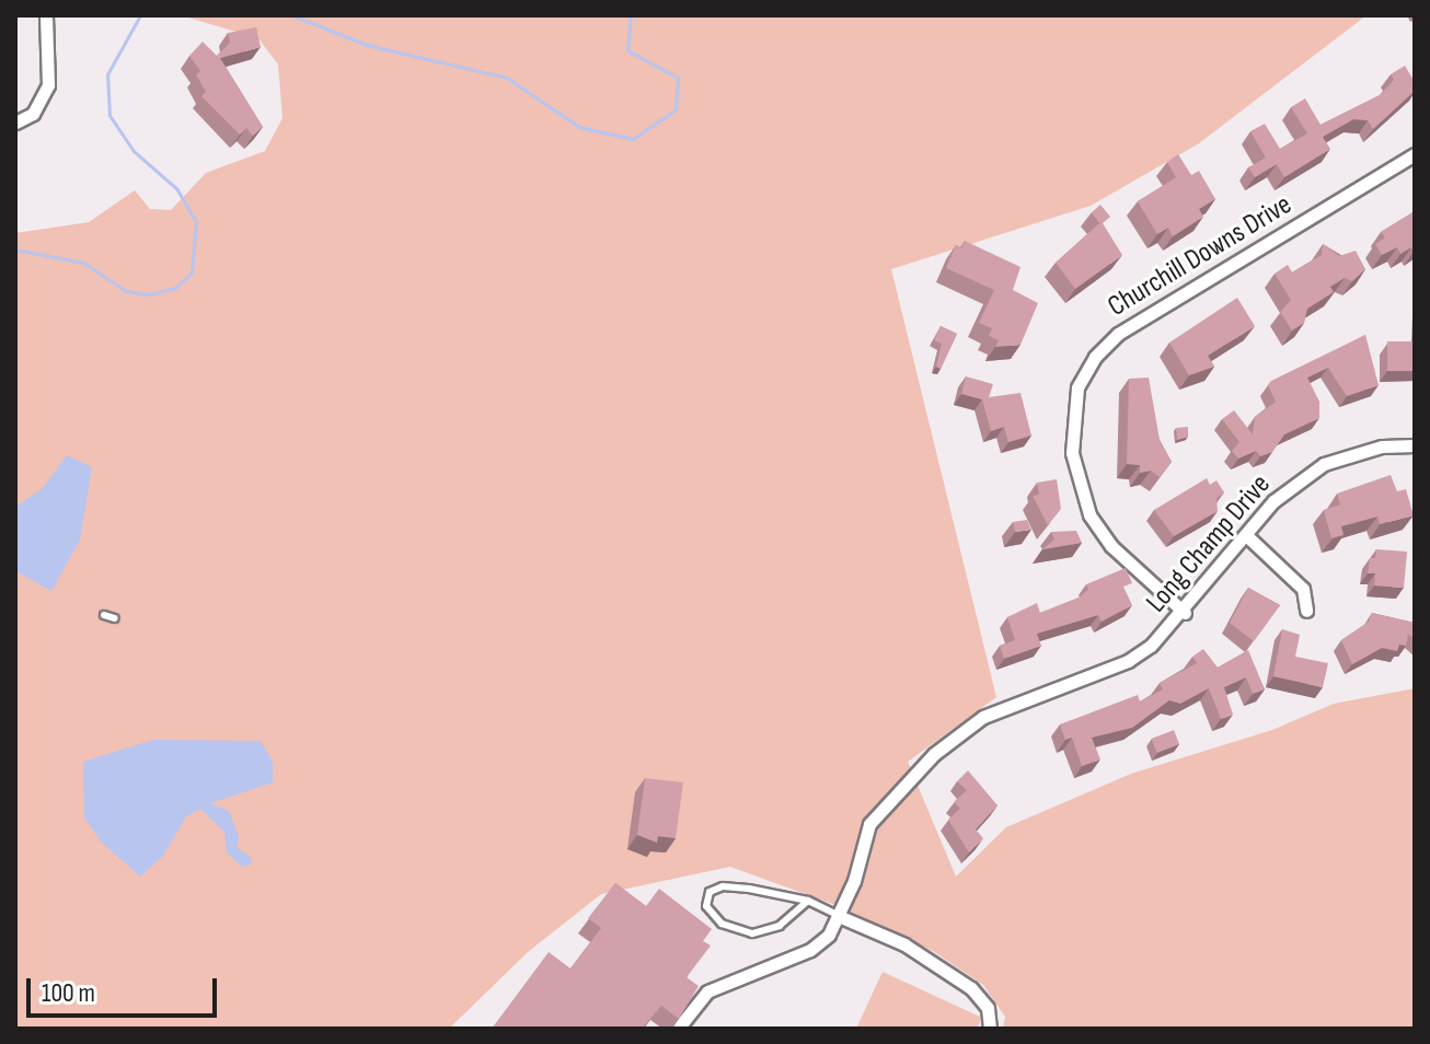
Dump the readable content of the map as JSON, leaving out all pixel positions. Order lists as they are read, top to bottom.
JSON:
{
  "streets": {
    "street": ["Churchill Downs Drive", "Long Champ Drive"]
  },
  "crossings": [
    ["Churchill Downs Drive", "Long Champ Drive"]
  ],
  "scale_bar": "100 m"
}
